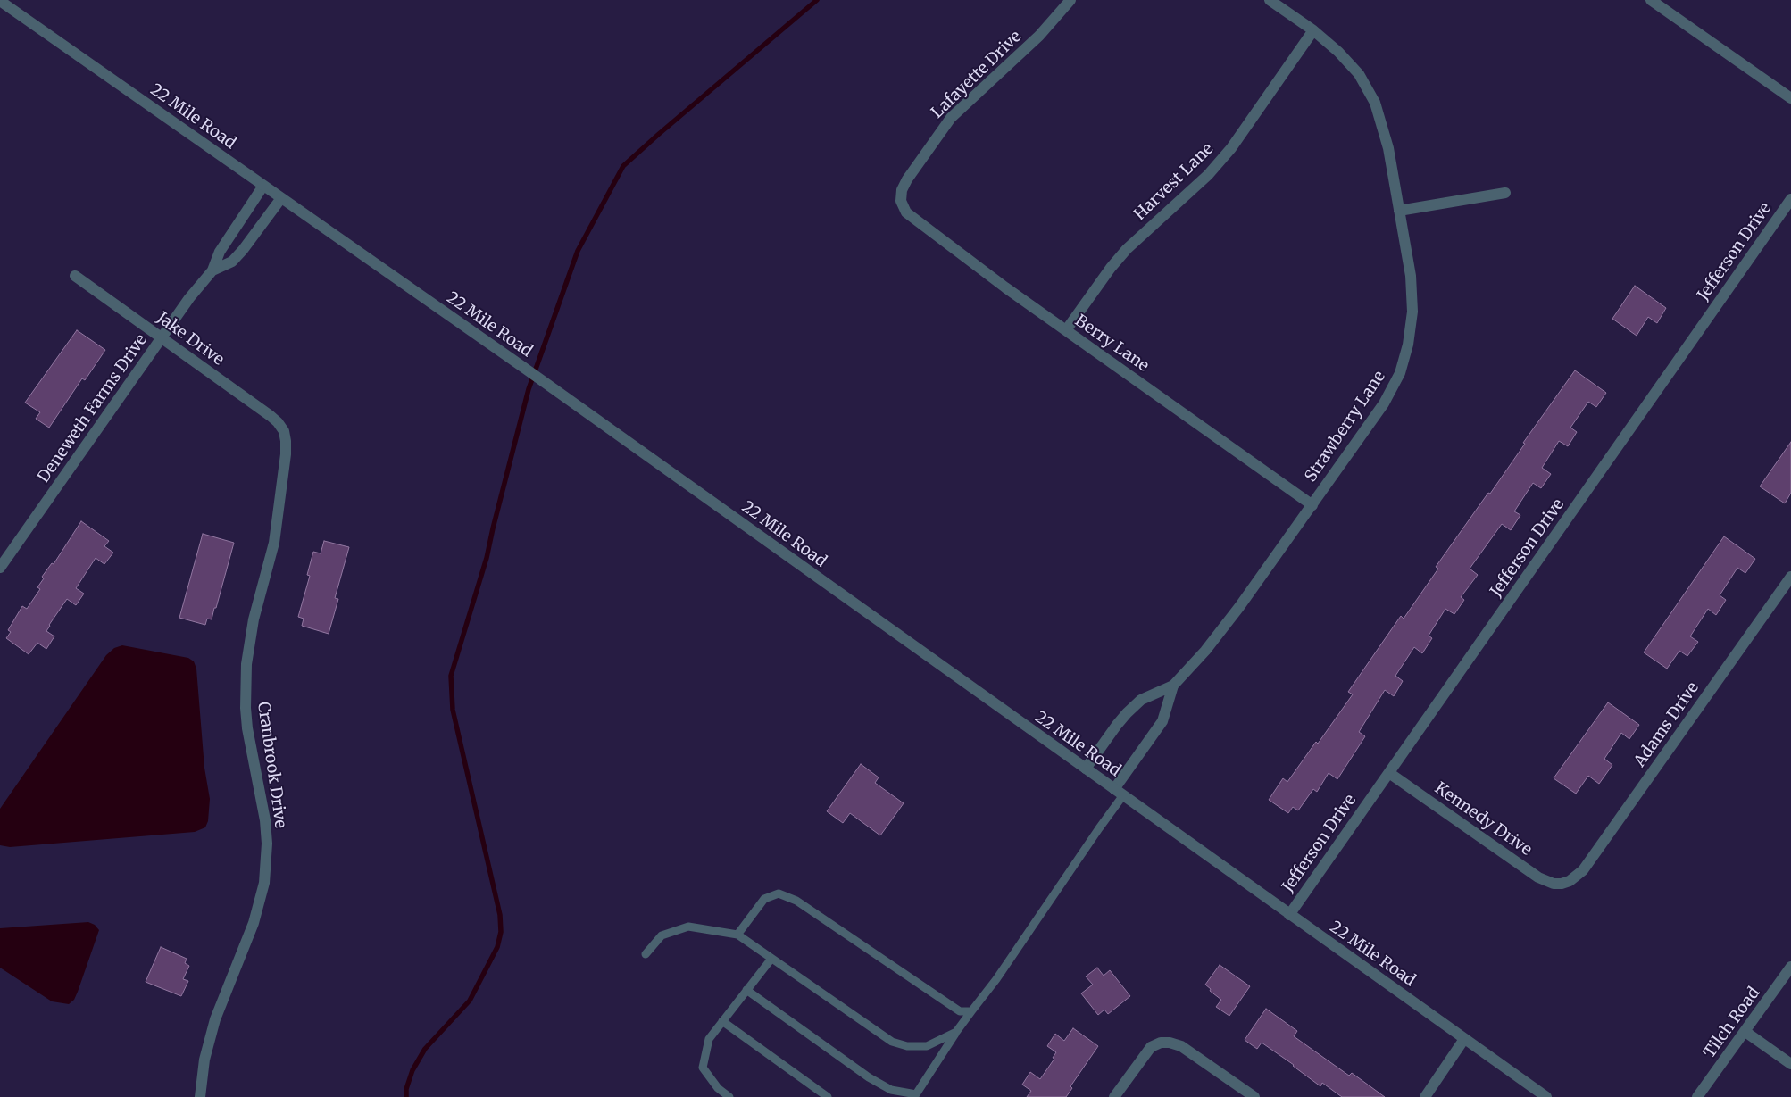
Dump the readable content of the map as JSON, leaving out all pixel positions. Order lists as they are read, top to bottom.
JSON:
{
  "streets": {
    "street": [
      "Lafayette Drive",
      "22 Mile Road",
      "Harvest Lane",
      "Jefferson Drive",
      "Jake Drive",
      "Berry Lane",
      "Deneweth Farms Drive",
      "Strawberry Lane",
      "Adams Drive",
      "Cranbrook Drive",
      "Kennedy Drive",
      "Tilch Road"
    ]
  },
  "crossings": [
    ["Lafayette Drive", "Berry Lane"],
    ["22 Mile Road", "Jefferson Drive"],
    ["22 Mile Road", "Deneweth Farms Drive"],
    ["22 Mile Road", "Strawberry Lane"],
    ["Harvest Lane", "Berry Lane"],
    ["Harvest Lane", "Strawberry Lane"],
    ["Jefferson Drive", "Kennedy Drive"],
    ["Jake Drive", "Deneweth Farms Drive"],
    ["Jake Drive", "Cranbrook Drive"],
    ["Berry Lane", "Strawberry Lane"],
    ["Adams Drive", "Kennedy Drive"]
  ]
}
